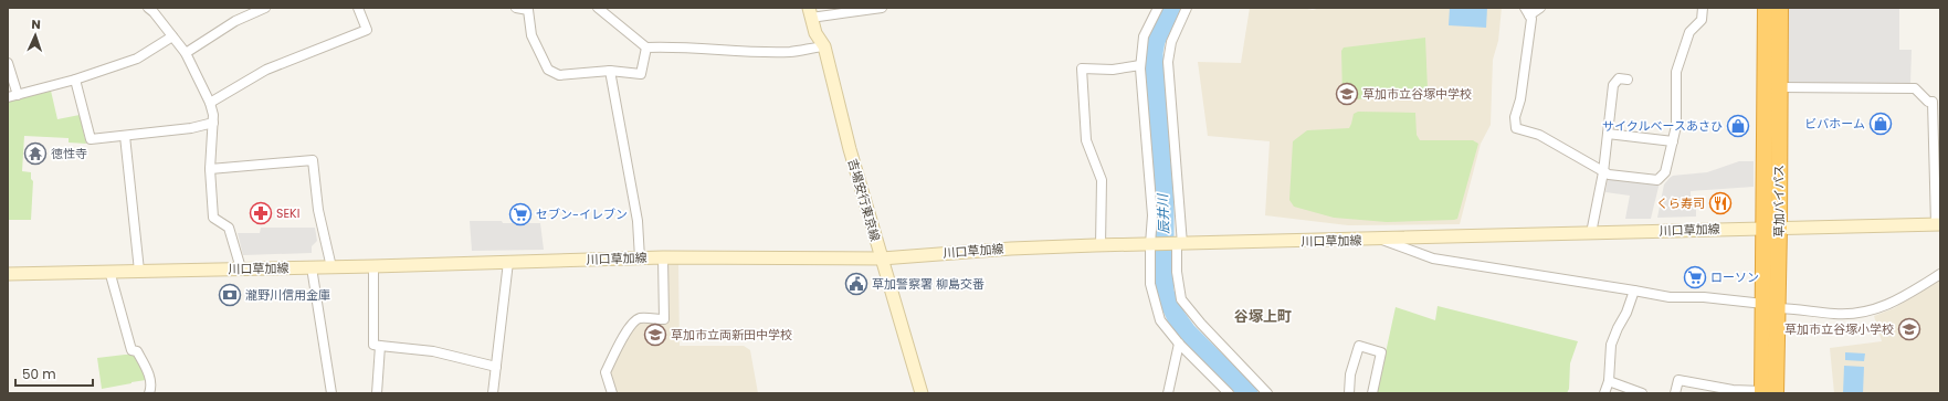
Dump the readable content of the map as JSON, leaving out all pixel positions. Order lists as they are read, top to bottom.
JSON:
{
  "streets": {
    "highway": ["草加バイパス"],
    "main road": ["吉場安行東京線", "川口草加線"]
  },
  "crossings": [
    ["吉場安行東京線", "川口草加線"],
    ["草加バイパス", "川口草加線"]
  ],
  "districts": ["谷塚上町"],
  "water": ["辰井川"],
  "places": {
    "school or university": ["草加市立谷塚中学校", "草加市立谷塚小学校", "草加市立両新田中学校"],
    "shop": ["ビバホーム", "サイクルベースあさひ"],
    "temple": ["徳性寺"],
    "restaurant": ["くら寿司"],
    "pharmacy": ["SEKI"],
    "supermarket": ["セブン-イレブン", "ローソン"],
    "public building": ["草加警察署 柳島交番"],
    "bank": ["瀧野川信用金庫"]
  },
  "scale_bar": "50 m",
  "north": "top"
}
